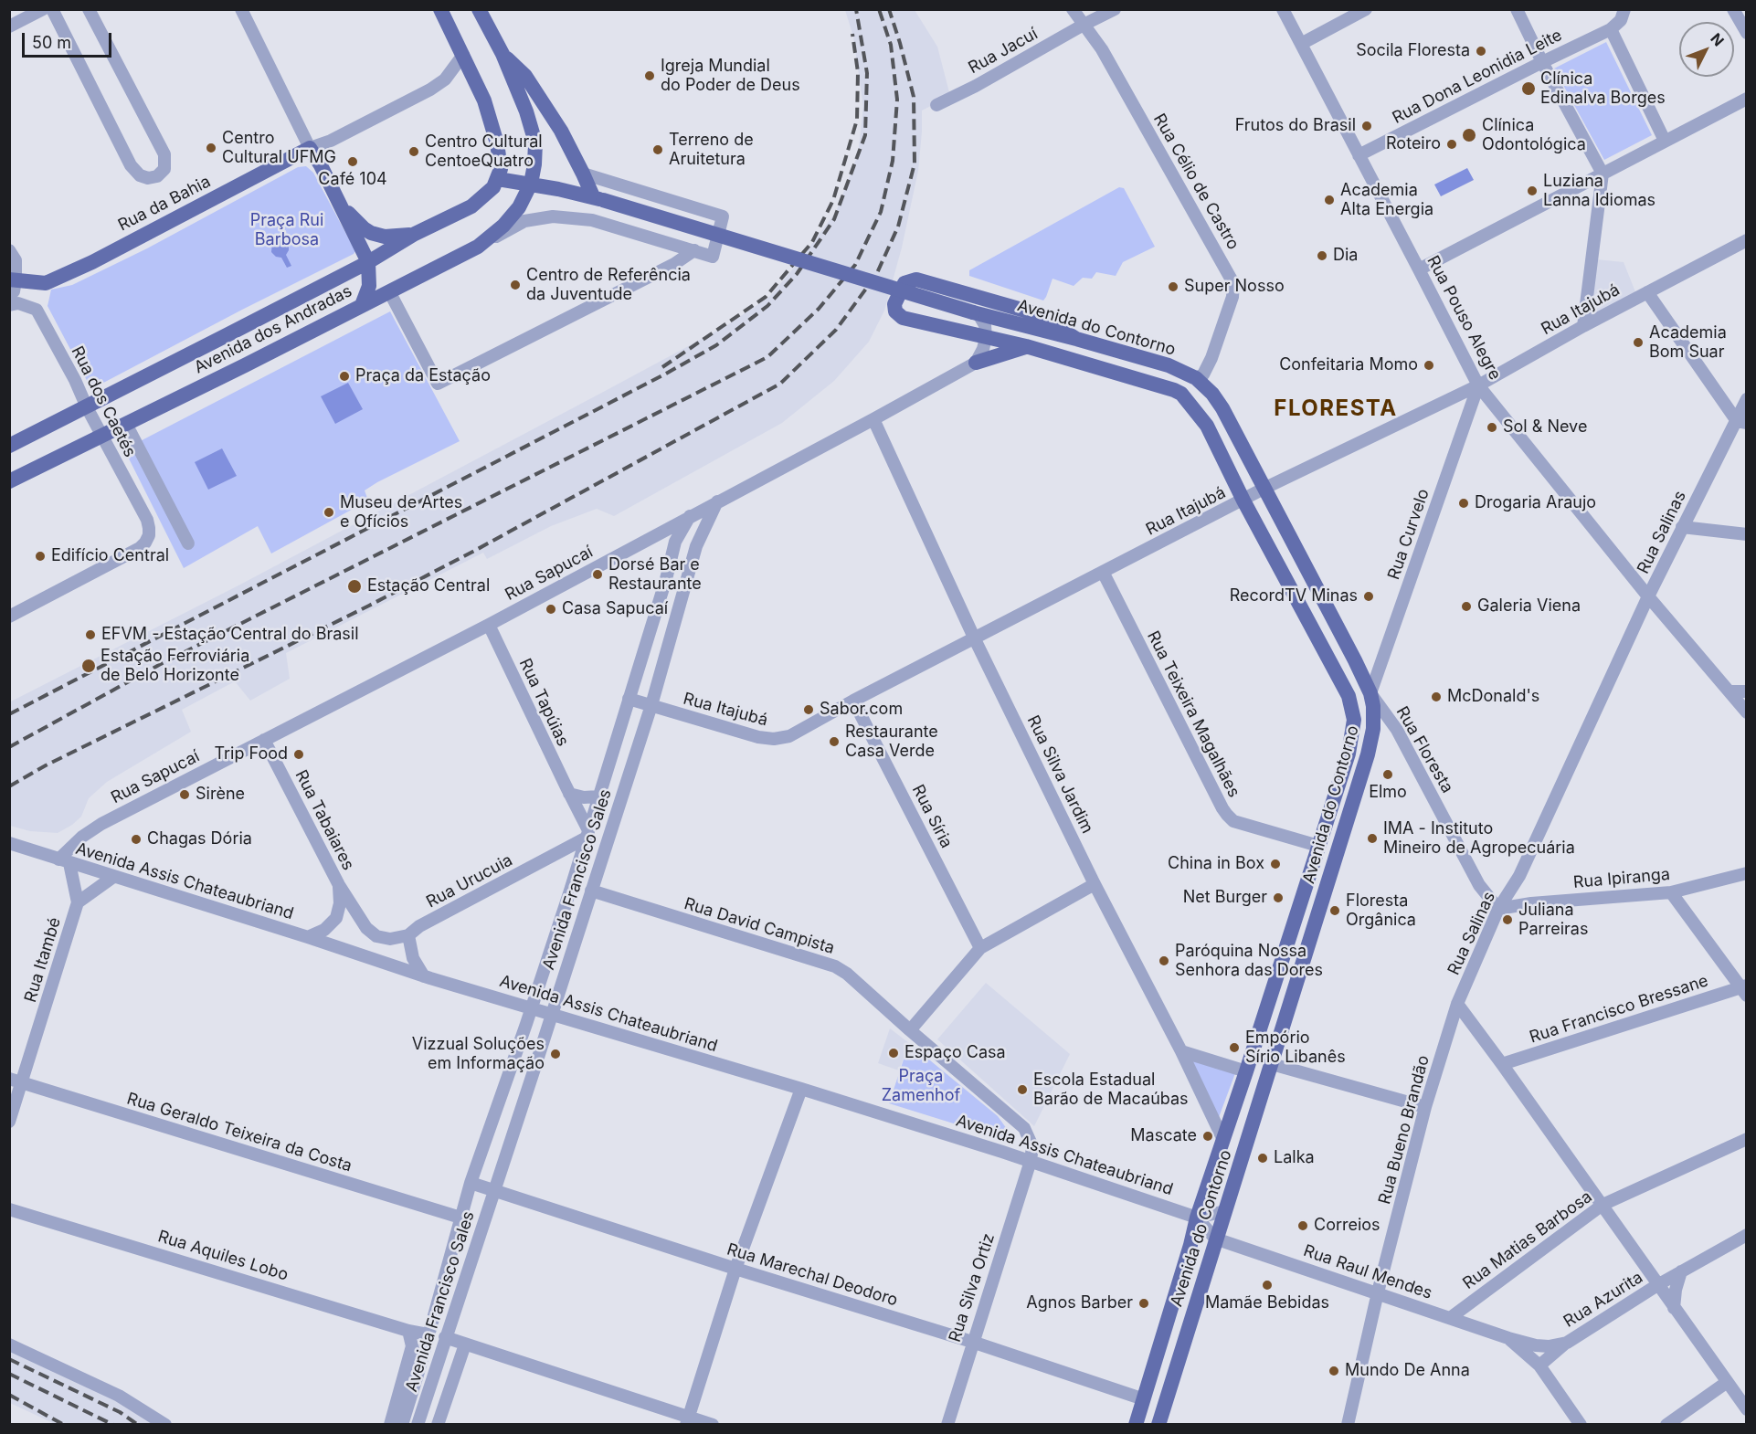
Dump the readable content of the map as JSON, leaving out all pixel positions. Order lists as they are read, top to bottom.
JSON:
{
  "streets": {
    "main road": ["Rua da Bahia", "Avenida do Contorno", "Avenida dos Andradas"],
    "street": [
      "Rua Jacuí",
      "Rua Dona Leonidia Leite",
      "Rua Célio de Castro",
      "Rua Itajubá",
      "Rua Pouso Alegre",
      "Rua dos Caetés",
      "Rua Salinas",
      "Rua Curvelo",
      "Rua Sapucaí",
      "Rua Tapúias",
      "Rua Teixeira Magalhães",
      "Rua Floresta",
      "Rua Silva Jardim",
      "Rua Síria",
      "Rua Tabaiares",
      "Rua Ipiranga",
      "Avenida Francisco Sales",
      "Avenida Assis Chateaubriand",
      "Rua Urucuia",
      "Rua David Campista",
      "Rua Itambé",
      "Rua Francisco Bressane",
      "Rua Bueno Brandão",
      "Rua Geraldo Teixeira da Costa",
      "Rua Matias Barbosa",
      "Rua Aquiles Lobo",
      "Rua Raul Mendes",
      "Rua Marechal Deodoro",
      "Rua Silva Ortiz",
      "Rua Azurita"
    ]
  },
  "crossings": [
    ["Rua Jacuí", "Rua Célio de Castro"],
    ["Rua Dona Leonidia Leite", "Rua Pouso Alegre"],
    ["Rua Célio de Castro", "Avenida do Contorno"],
    ["Rua Itajubá", "Rua Pouso Alegre"],
    ["Rua Itajubá", "Avenida do Contorno"],
    ["Rua Itajubá", "Rua Curvelo"],
    ["Rua Itajubá", "Rua Teixeira Magalhães"],
    ["Rua Itajubá", "Rua Silva Jardim"],
    ["Rua Itajubá", "Rua Síria"],
    ["Rua Itajubá", "Avenida Francisco Sales"],
    ["Rua Pouso Alegre", "Rua Salinas"],
    ["Rua Pouso Alegre", "Rua Curvelo"],
    ["Avenida do Contorno", "Avenida dos Andradas"],
    ["Avenida do Contorno", "Rua Curvelo"],
    ["Avenida do Contorno", "Rua Teixeira Magalhães"],
    ["Avenida do Contorno", "Rua Floresta"],
    ["Avenida do Contorno", "Rua Silva Jardim"],
    ["Avenida do Contorno", "Avenida Assis Chateaubriand"],
    ["Avenida do Contorno", "Rua Raul Mendes"],
    ["Avenida do Contorno", "Rua Marechal Deodoro"],
    ["Avenida dos Andradas", "Rua dos Caetés"],
    ["Rua Salinas", "Rua Floresta"],
    ["Rua Salinas", "Rua Ipiranga"],
    ["Rua Salinas", "Rua Bueno Brandão"],
    ["Rua Curvelo", "Rua Floresta"],
    ["Rua Sapucaí", "Rua Tapúias"],
    ["Rua Sapucaí", "Rua Silva Jardim"],
    ["Rua Sapucaí", "Rua Tabaiares"],
    ["Rua Sapucaí", "Avenida Francisco Sales"],
    ["Rua Sapucaí", "Avenida Assis Chateaubriand"],
    ["Rua Sapucaí", "Rua Itambé"],
    ["Rua Tapúias", "Avenida Francisco Sales"],
    ["Rua Tapúias", "Rua Urucuia"],
    ["Rua Floresta", "Rua Ipiranga"],
    ["Rua Tabaiares", "Avenida Assis Chateaubriand"],
    ["Avenida Francisco Sales", "Avenida Assis Chateaubriand"],
    ["Avenida Francisco Sales", "Rua Urucuia"],
    ["Avenida Francisco Sales", "Rua David Campista"],
    ["Avenida Francisco Sales", "Rua Geraldo Teixeira da Costa"],
    ["Avenida Francisco Sales", "Rua Aquiles Lobo"],
    ["Avenida Francisco Sales", "Rua Marechal Deodoro"],
    ["Avenida Assis Chateaubriand", "Rua David Campista"],
    ["Avenida Assis Chateaubriand", "Rua Itambé"],
    ["Avenida Assis Chateaubriand", "Rua Silva Ortiz"],
    ["Rua David Campista", "Rua Silva Ortiz"],
    ["Rua Itambé", "Rua Geraldo Teixeira da Costa"],
    ["Rua Bueno Brandão", "Rua Raul Mendes"],
    ["Rua Matias Barbosa", "Rua Raul Mendes"],
    ["Rua Raul Mendes", "Rua Azurita"],
    ["Rua Marechal Deodoro", "Rua Silva Ortiz"]
  ],
  "districts": ["FLORESTA"],
  "parks": ["Praça Rui Barbosa", "Praça Zamenhof"],
  "places": [
    "Socila Floresta",
    "Igreja Mundial do Poder de Deus",
    "Clínica Edinalva Borges",
    "Frutos do Brasil",
    "Clínica Odontológica",
    "Roteiro",
    "Centro Cultural UFMG",
    "Terreno de Aruitetura",
    "Centro Cultural CentoeQuatro",
    "Café 104",
    "Luziana Lanna Idiomas",
    "Academia Alta Energia",
    "Dia",
    "Centro de Referência da Juventude",
    "Super Nosso",
    "Academia Bom Suar",
    "Confeitaria Momo",
    "Praça da Estação",
    "Sol & Neve",
    "Drogaria Araujo",
    "Museu de Artes e Ofícios",
    "Edifício Central",
    "Dorsé Bar e Restaurante",
    "Estação Central",
    "RecordTV Minas",
    "Galeria Viena",
    "Casa Sapucaí",
    "EFVM - Estação Central do Brasil",
    "Estação Ferroviária de Belo Horizonte",
    "McDonald's",
    "Sabor.com",
    "Restaurante Casa Verde",
    "Trip Food",
    "Elmo",
    "Sirène",
    "IMA - Instituto Mineiro de Agropecuária",
    "Chagas Dória",
    "China in Box",
    "Net Burger",
    "Floresta Orgânica",
    "Juliana Parreiras",
    "Paróquina Nossa Senhora das Dores",
    "Empório Sírio Libanês",
    "Espaço Casa",
    "Vizzual Soluções em Informação",
    "Escola Estadual Barão de Macaúbas",
    "Mascate",
    "Lalka",
    "Correios",
    "Mamãe Bebidas",
    "Agnos Barber",
    "Mundo De Anna"
  ],
  "scale_bar": "50 m",
  "north": "top right"
}
